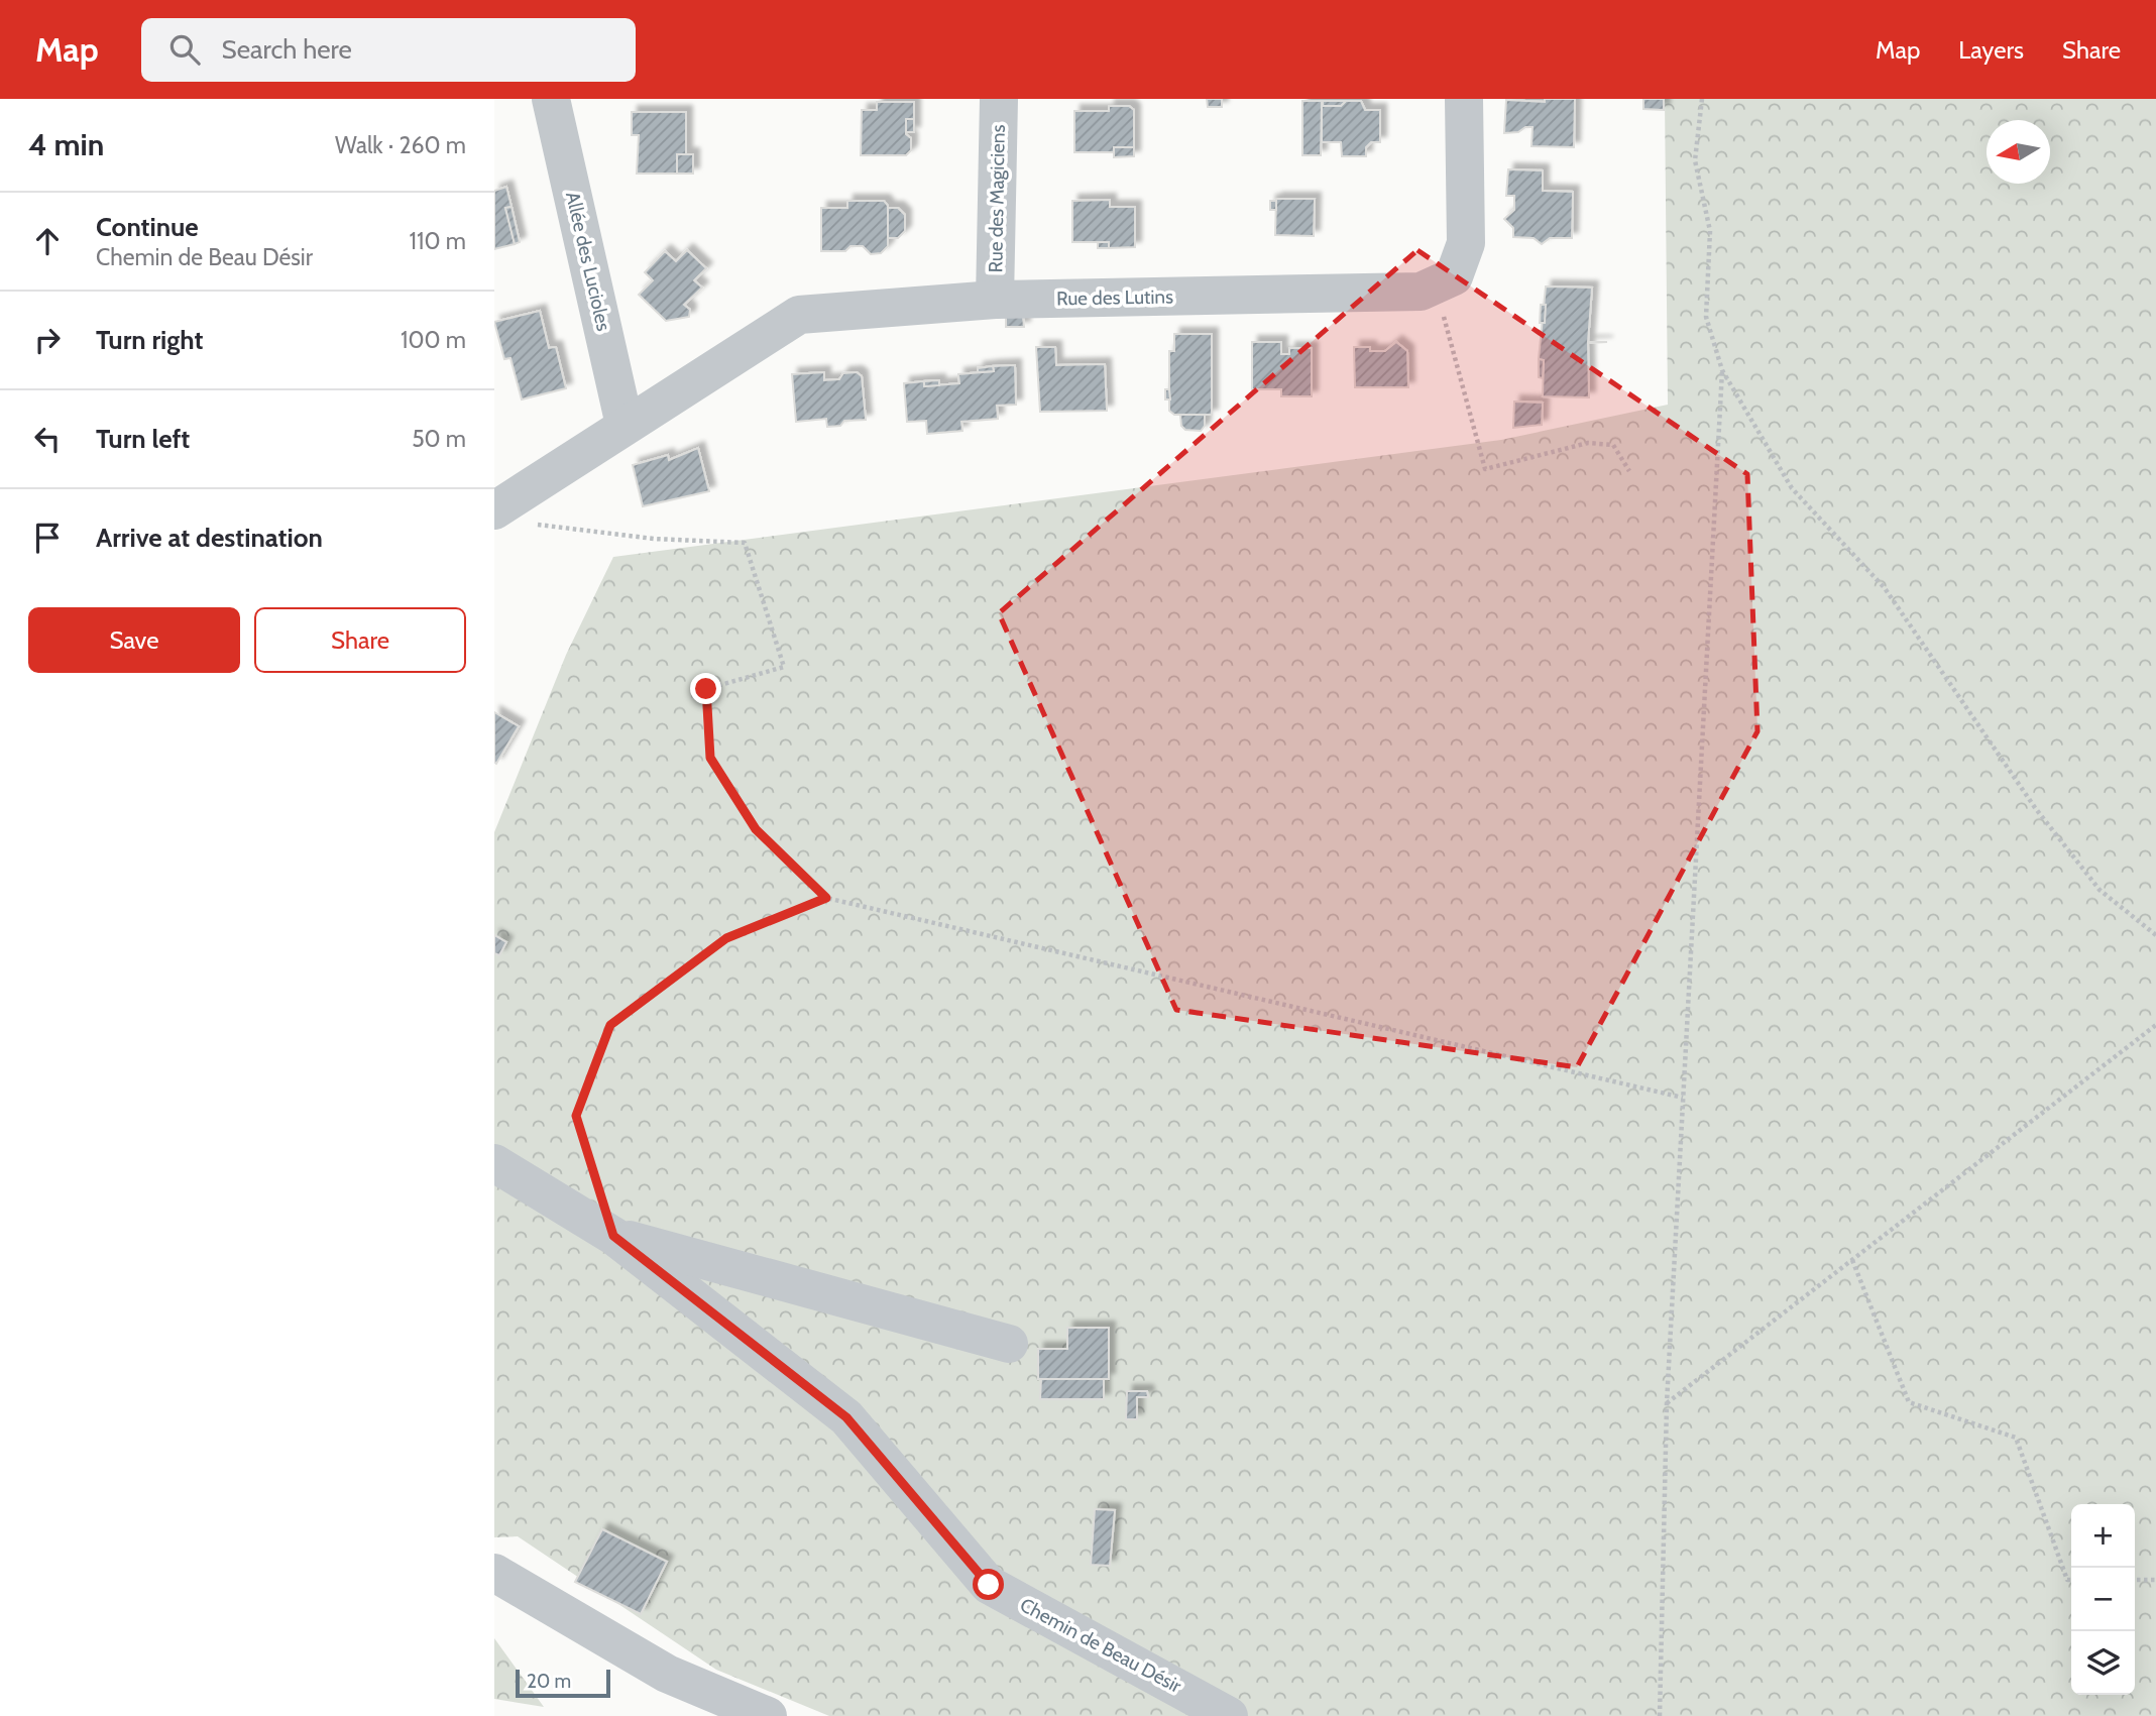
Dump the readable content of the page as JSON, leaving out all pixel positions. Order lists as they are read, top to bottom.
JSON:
{
  "streets": {
    "street": [
      "Rue des Magiciens",
      "Allée des Lucioles",
      "Rue des Lutins",
      "Chemin de Beau Désir"
    ]
  },
  "crossings": [
    ["Rue des Magiciens", "Rue des Lutins"],
    ["Allée des Lucioles", "Rue des Lutins"]
  ],
  "scale_bar": "20 m",
  "north": "left",
  "page": {
    "header": "Map",
    "search": "Search here",
    "nav": ["Map", "Layers", "Share"],
    "heading": ["4 min", "Walk · 260 m"],
    "list": [
      ["Continue", "Chemin de Beau Désir", "110 m"],
      ["Turn right", "100 m"],
      ["Turn left", "50 m"],
      "Arrive at destination"
    ],
    "buttons": ["Save", "Share"],
    "map_buttons": ["+", "−"],
    "scale": "20 m"
  }
}
